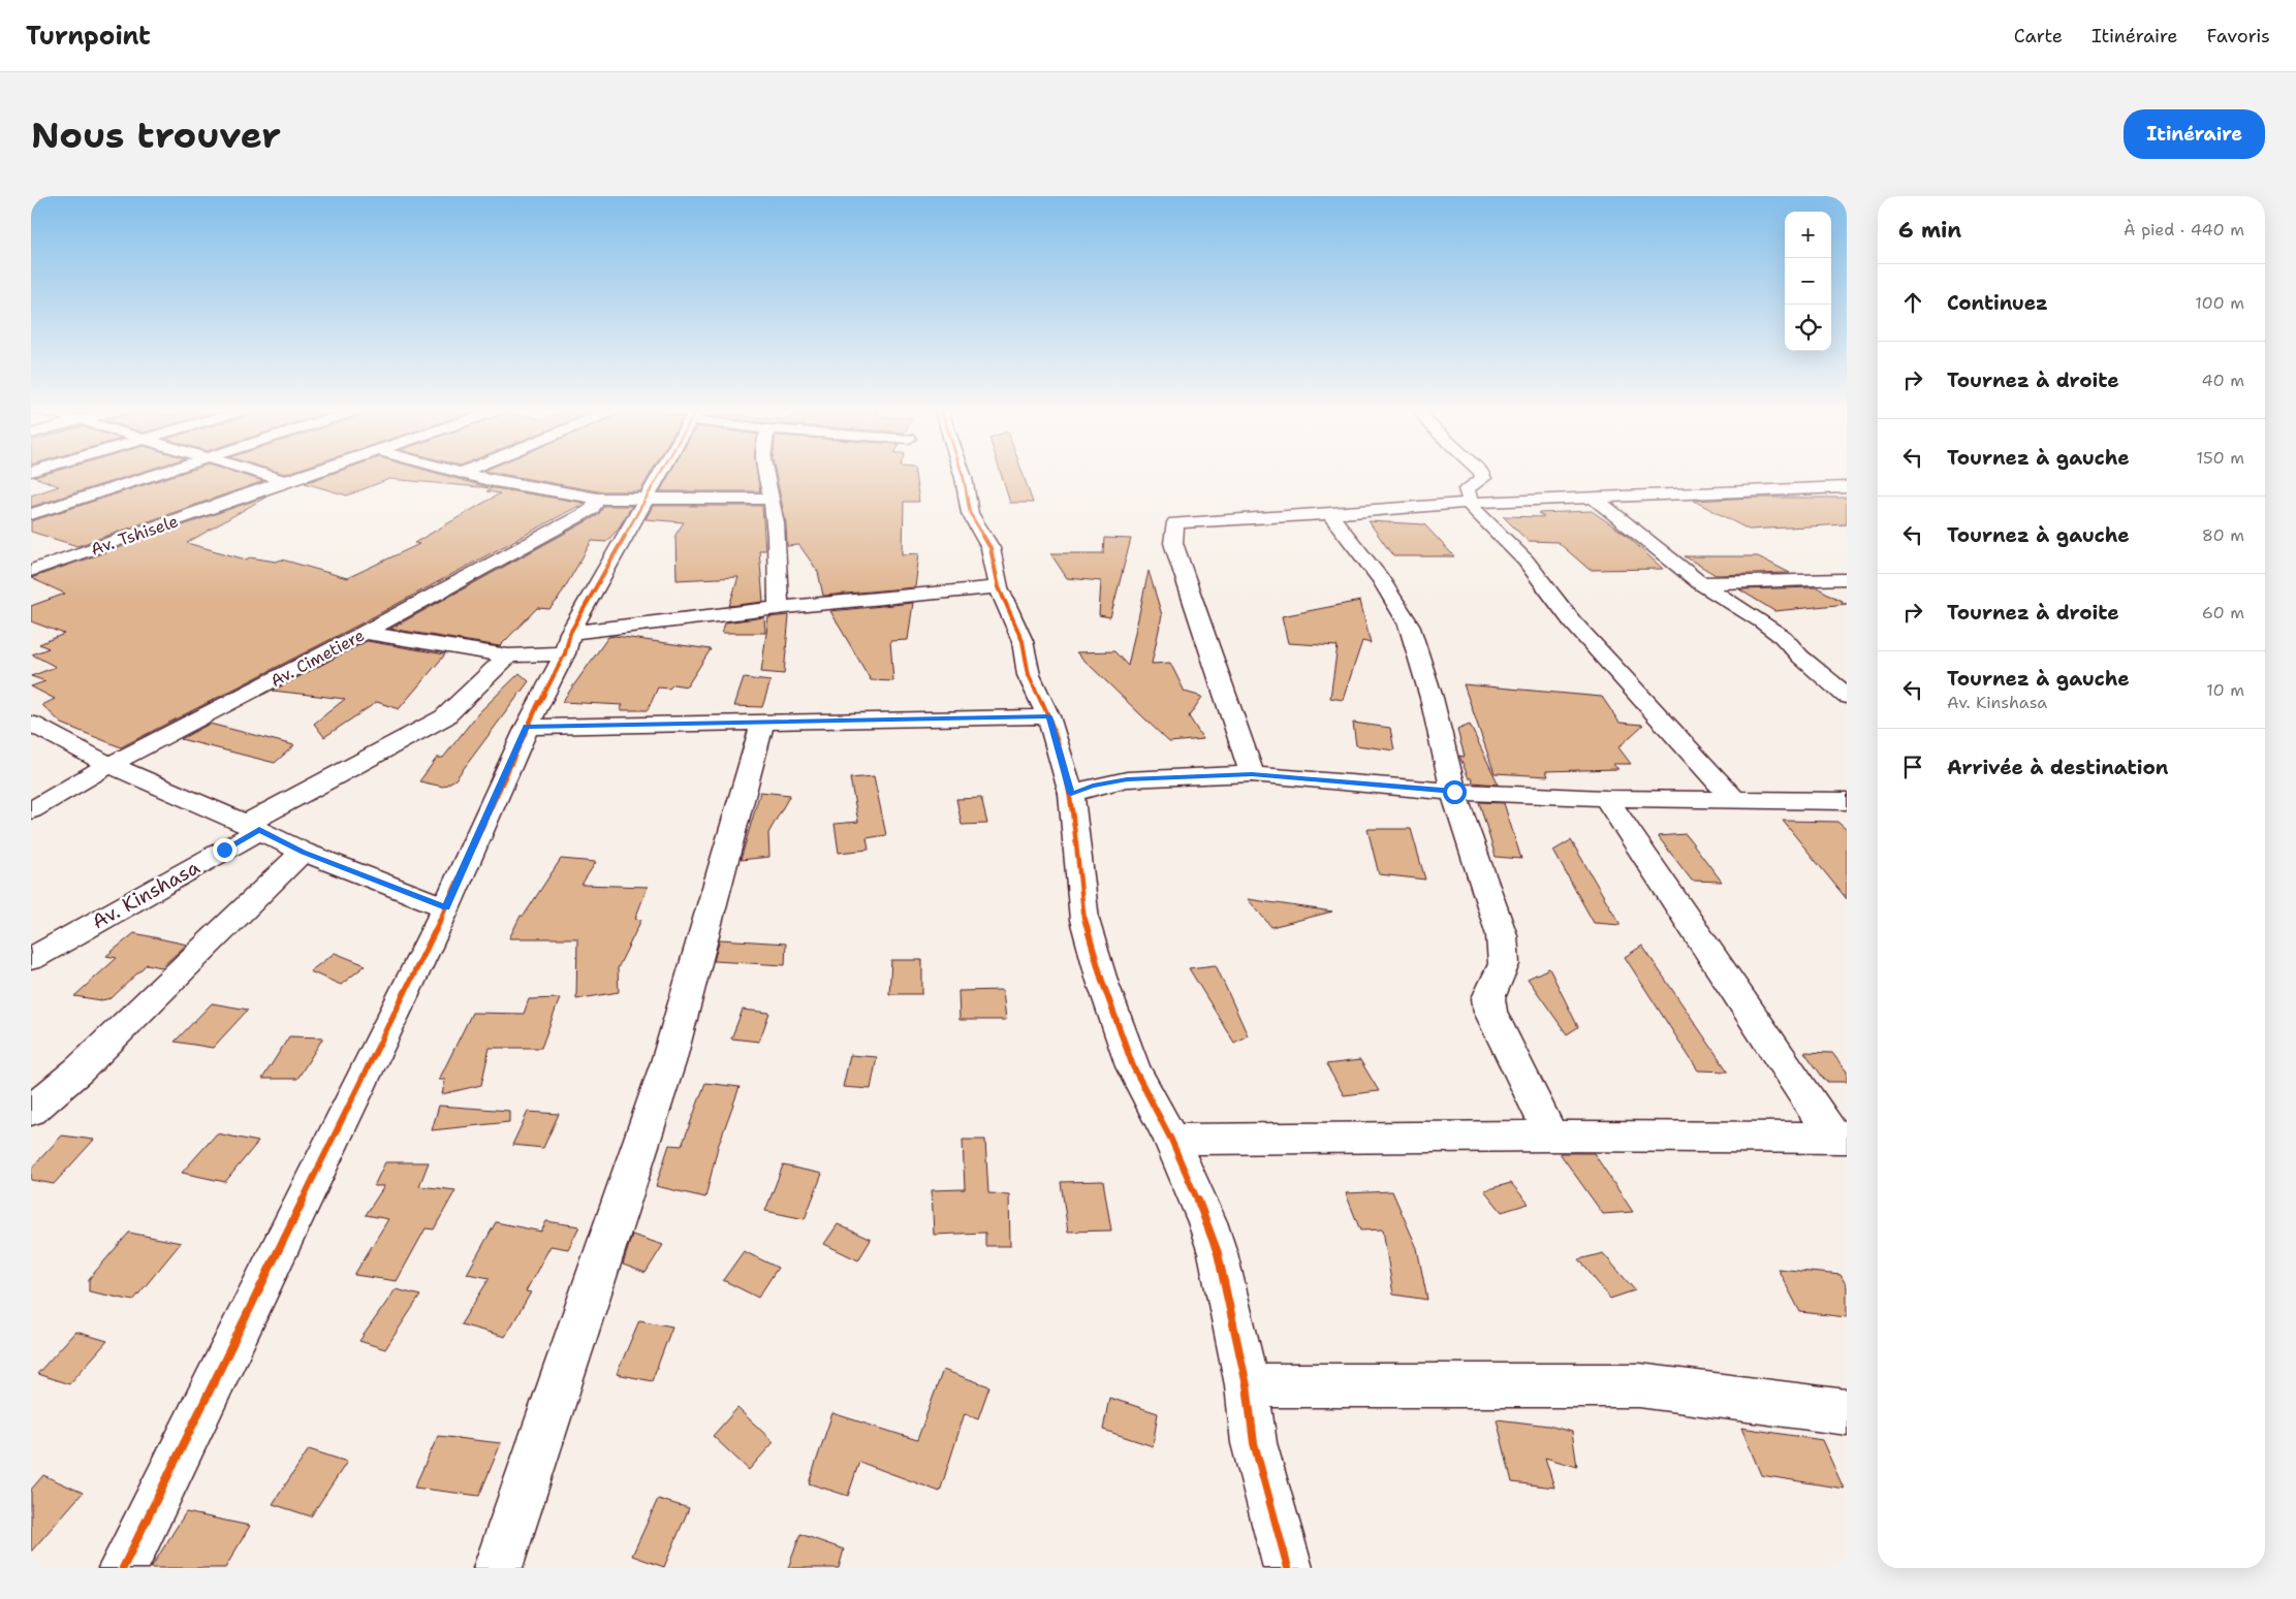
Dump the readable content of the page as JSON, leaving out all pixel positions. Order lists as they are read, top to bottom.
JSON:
{
  "streets": {
    "street": ["Av. Tshisele", "Av. Cimetiere", "Av. Kinshasa"]
  },
  "page": {
    "header": "Turnpoint",
    "nav": ["Carte", "Itinéraire", "Favoris"],
    "buttons": "Itinéraire",
    "title": "Nous trouver",
    "heading": ["6 min", "À pied · 440 m"],
    "map_buttons": ["+", "−"],
    "list": [
      ["Continuez", "100 m"],
      ["Tournez à droite", "40 m"],
      ["Tournez à gauche", "150 m"],
      ["Tournez à gauche", "80 m"],
      ["Tournez à droite", "60 m"],
      ["Tournez à gauche", "Av. Kinshasa", "10 m"],
      "Arrivée à destination"
    ]
  }
}
